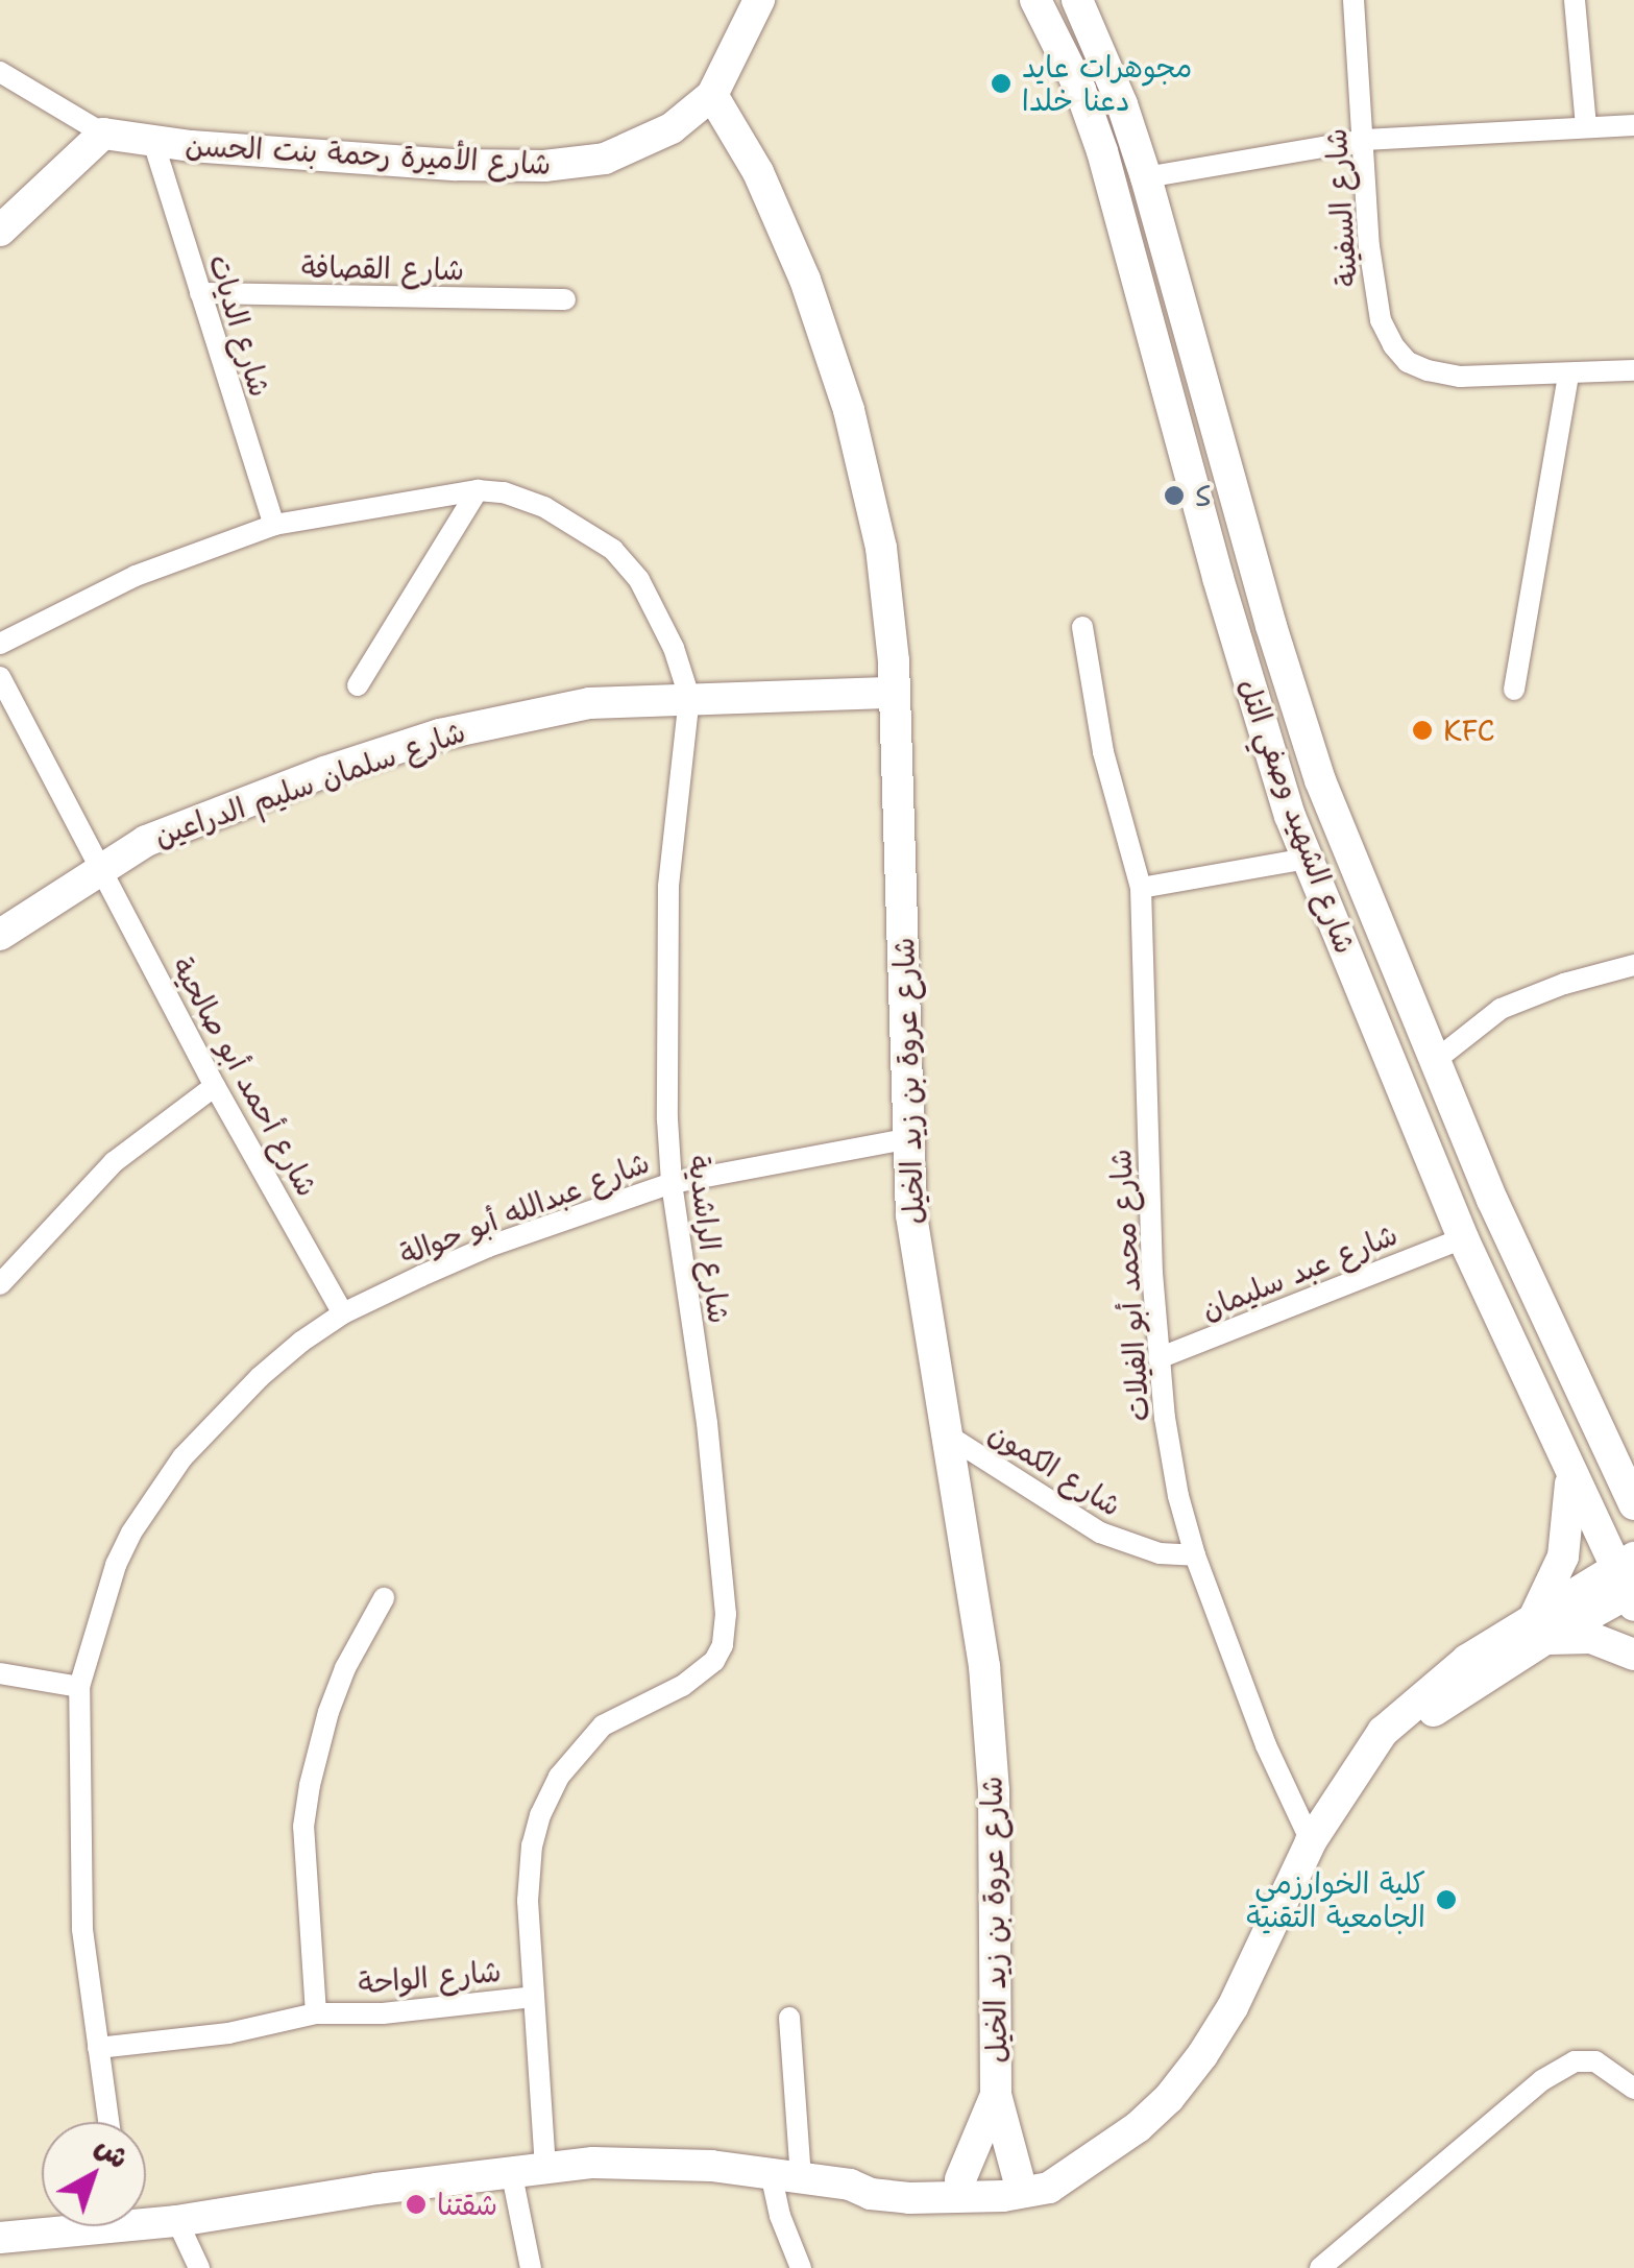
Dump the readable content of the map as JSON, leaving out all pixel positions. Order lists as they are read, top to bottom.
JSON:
{
  "streets": {
    "street": [
      "شارع الأميرة رحمة بنت الحسن",
      "شارع السفينة",
      "شارع القصافة",
      "شارع الديات",
      "شارع سلمان سليم الدراعين",
      "شارع الشهيد وصفي التل",
      "شارع أحمد أبو صالحية",
      "شارع عروة بن زيد الخيل",
      "شارع عبدالله أبو حوالة",
      "شارع الراشدية",
      "شارع عبد سليمان",
      "شارع محمد أبو الفيلات",
      "شارع الكمون",
      "شارع الواحة"
    ]
  },
  "crossings": [
    ["شارع الأميرة رحمة بنت الحسن", "شارع الديات"],
    ["شارع الأميرة رحمة بنت الحسن", "شارع عروة بن زيد الخيل"],
    ["شارع القصافة", "شارع الديات"],
    ["شارع سلمان سليم الدراعين", "شارع أحمد أبو صالحية"],
    ["شارع سلمان سليم الدراعين", "شارع عروة بن زيد الخيل"],
    ["شارع سلمان سليم الدراعين", "شارع الراشدية"],
    ["شارع الشهيد وصفي التل", "شارع عبد سليمان"],
    ["شارع أحمد أبو صالحية", "شارع عبدالله أبو حوالة"],
    ["شارع عروة بن زيد الخيل", "شارع عبدالله أبو حوالة"],
    ["شارع عروة بن زيد الخيل", "شارع الكمون"],
    ["شارع عبدالله أبو حوالة", "شارع الراشدية"],
    ["شارع عبدالله أبو حوالة", "شارع الواحة"],
    ["شارع الراشدية", "شارع الواحة"],
    ["شارع عبد سليمان", "شارع محمد أبو الفيلات"],
    ["شارع محمد أبو الفيلات", "شارع الكمون"]
  ],
  "places": [
    "مجوهرات عايد دعنا خلدا",
    "S",
    "KFC",
    "كلية الخوارزمي الجامعية التقنية",
    "شقتنا"
  ],
  "north": "top right"
}
